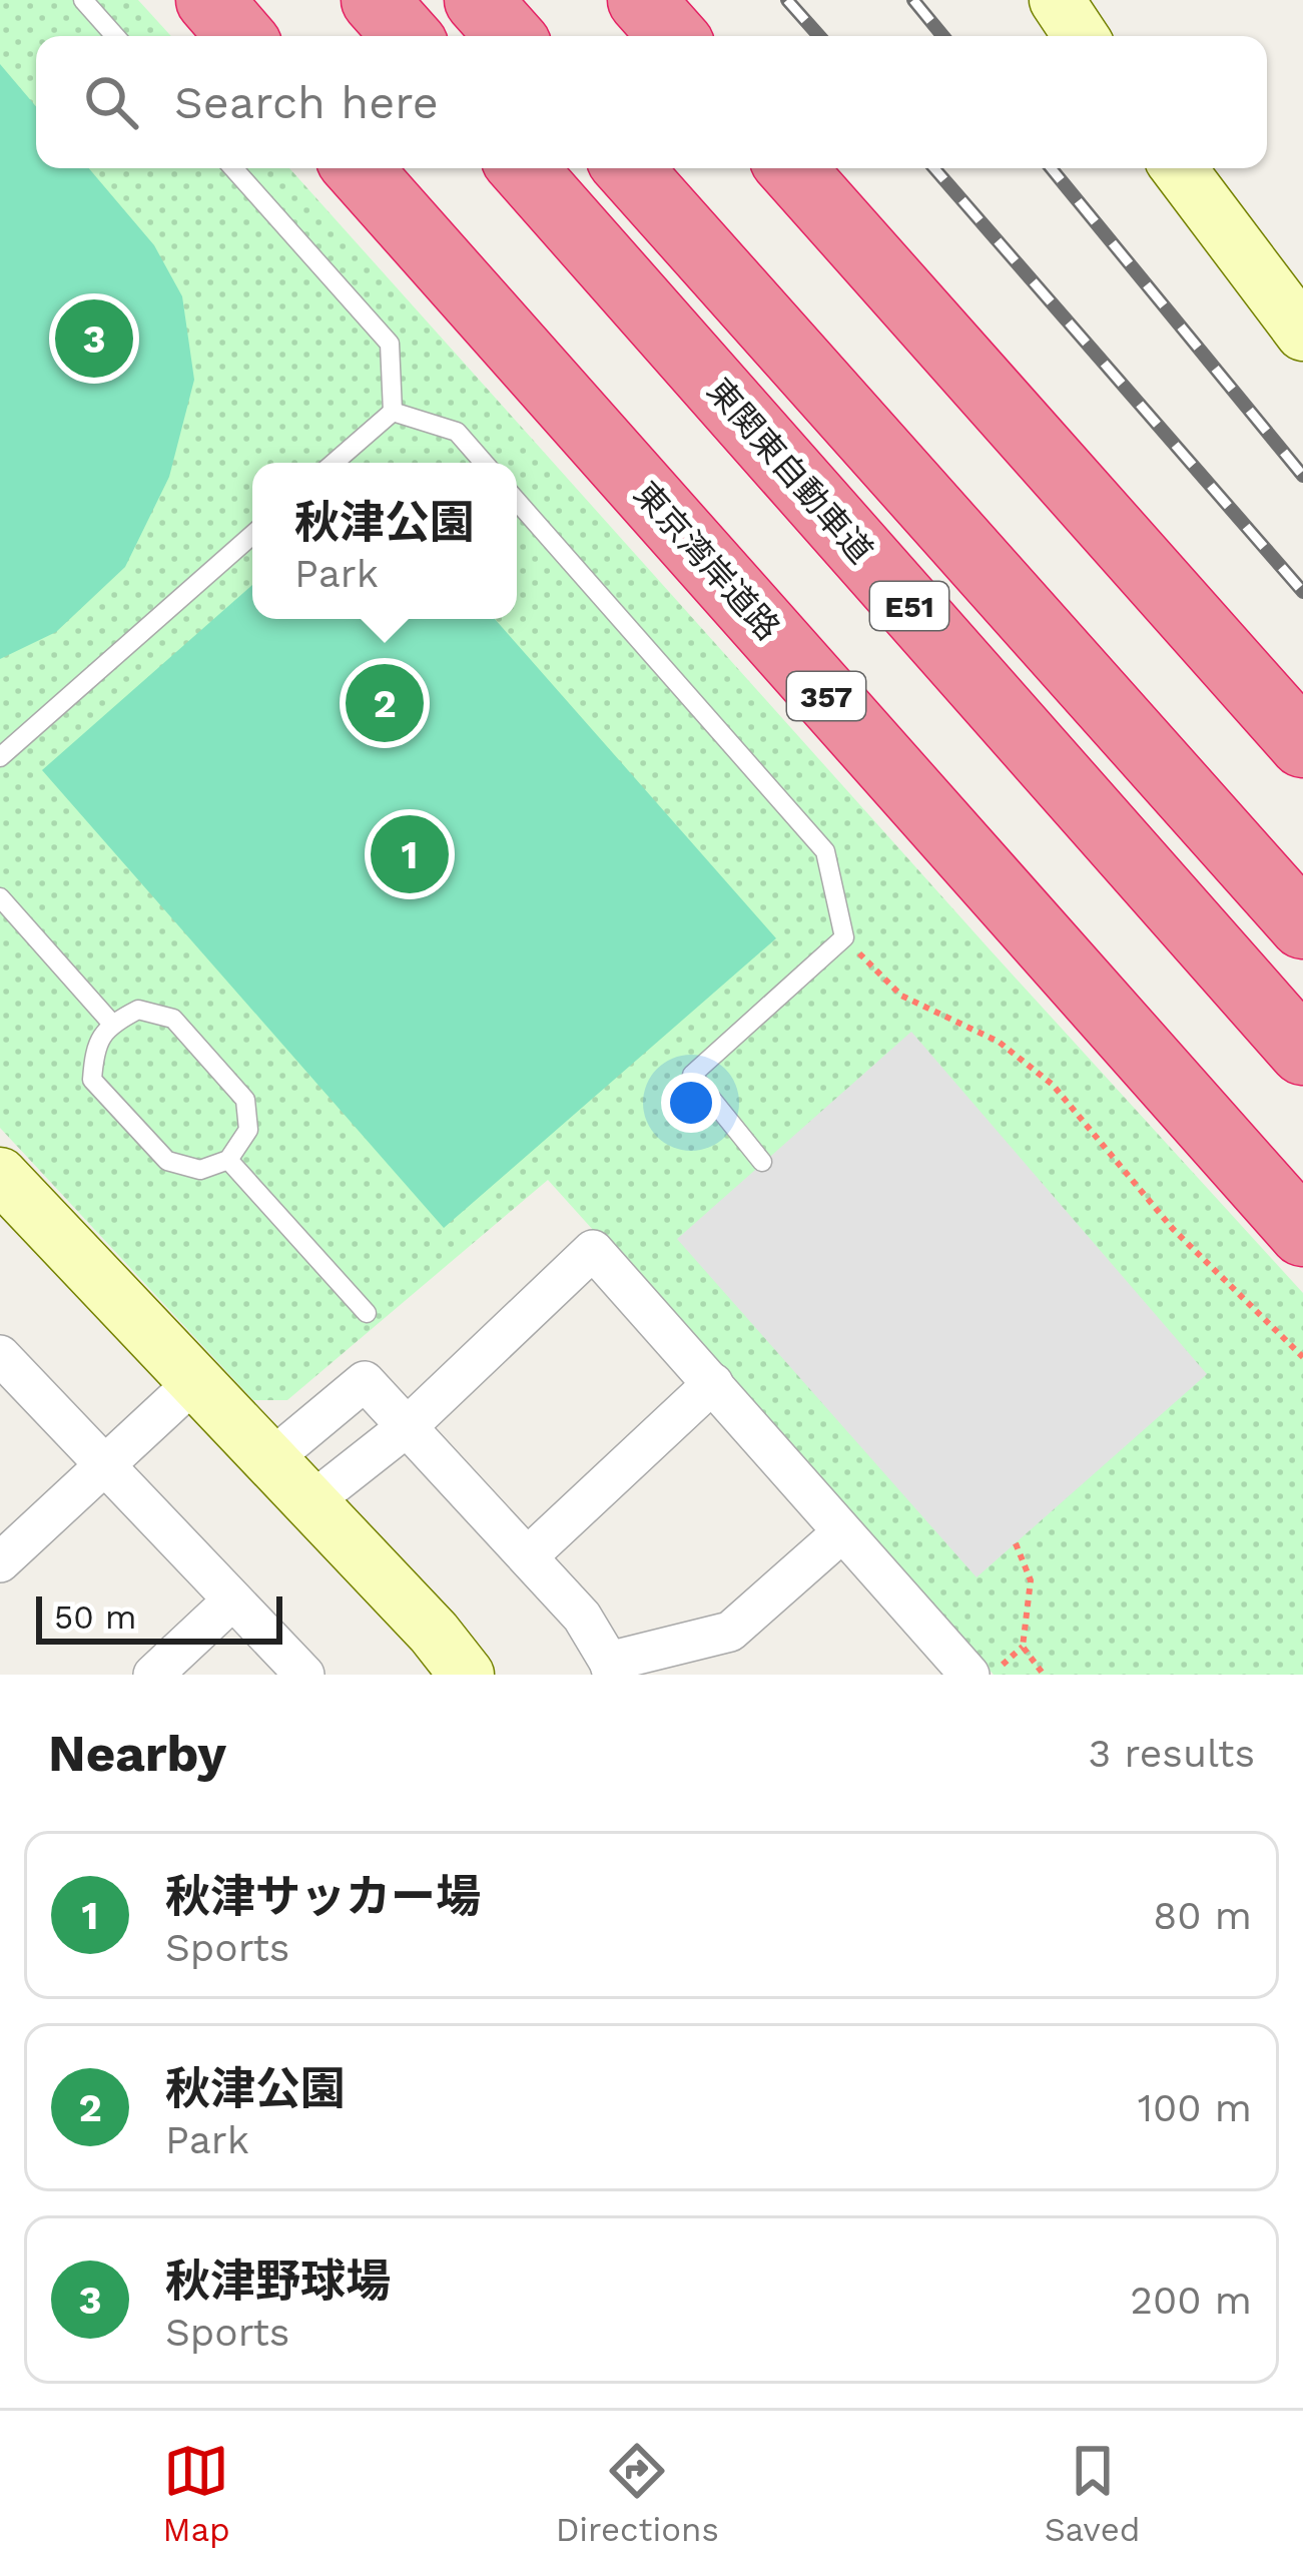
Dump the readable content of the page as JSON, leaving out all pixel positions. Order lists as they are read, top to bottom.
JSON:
{
  "streets": {
    "highway": [
      "東関東自動車道",
      "東京湾岸道路",
      "E51",
      "357"
    ]
  },
  "scale_bar": "50 m",
  "page": {
    "search": "Search here",
    "pins": ["3", "2", "1"],
    "popup": ["秋津公園", "Park"],
    "scale": "50 m",
    "heading": ["Nearby", "3 results"],
    "list": [
      {
        "mark": "1",
        "name": "秋津サッカー場",
        "note": "Sports",
        "value": "80 m"
      },
      {
        "mark": "2",
        "name": "秋津公園",
        "note": "Park",
        "value": "100 m"
      },
      {
        "mark": "3",
        "name": "秋津野球場",
        "note": "Sports",
        "value": "200 m"
      }
    ],
    "nav": ["Map", "Directions", "Saved"]
  }
}
